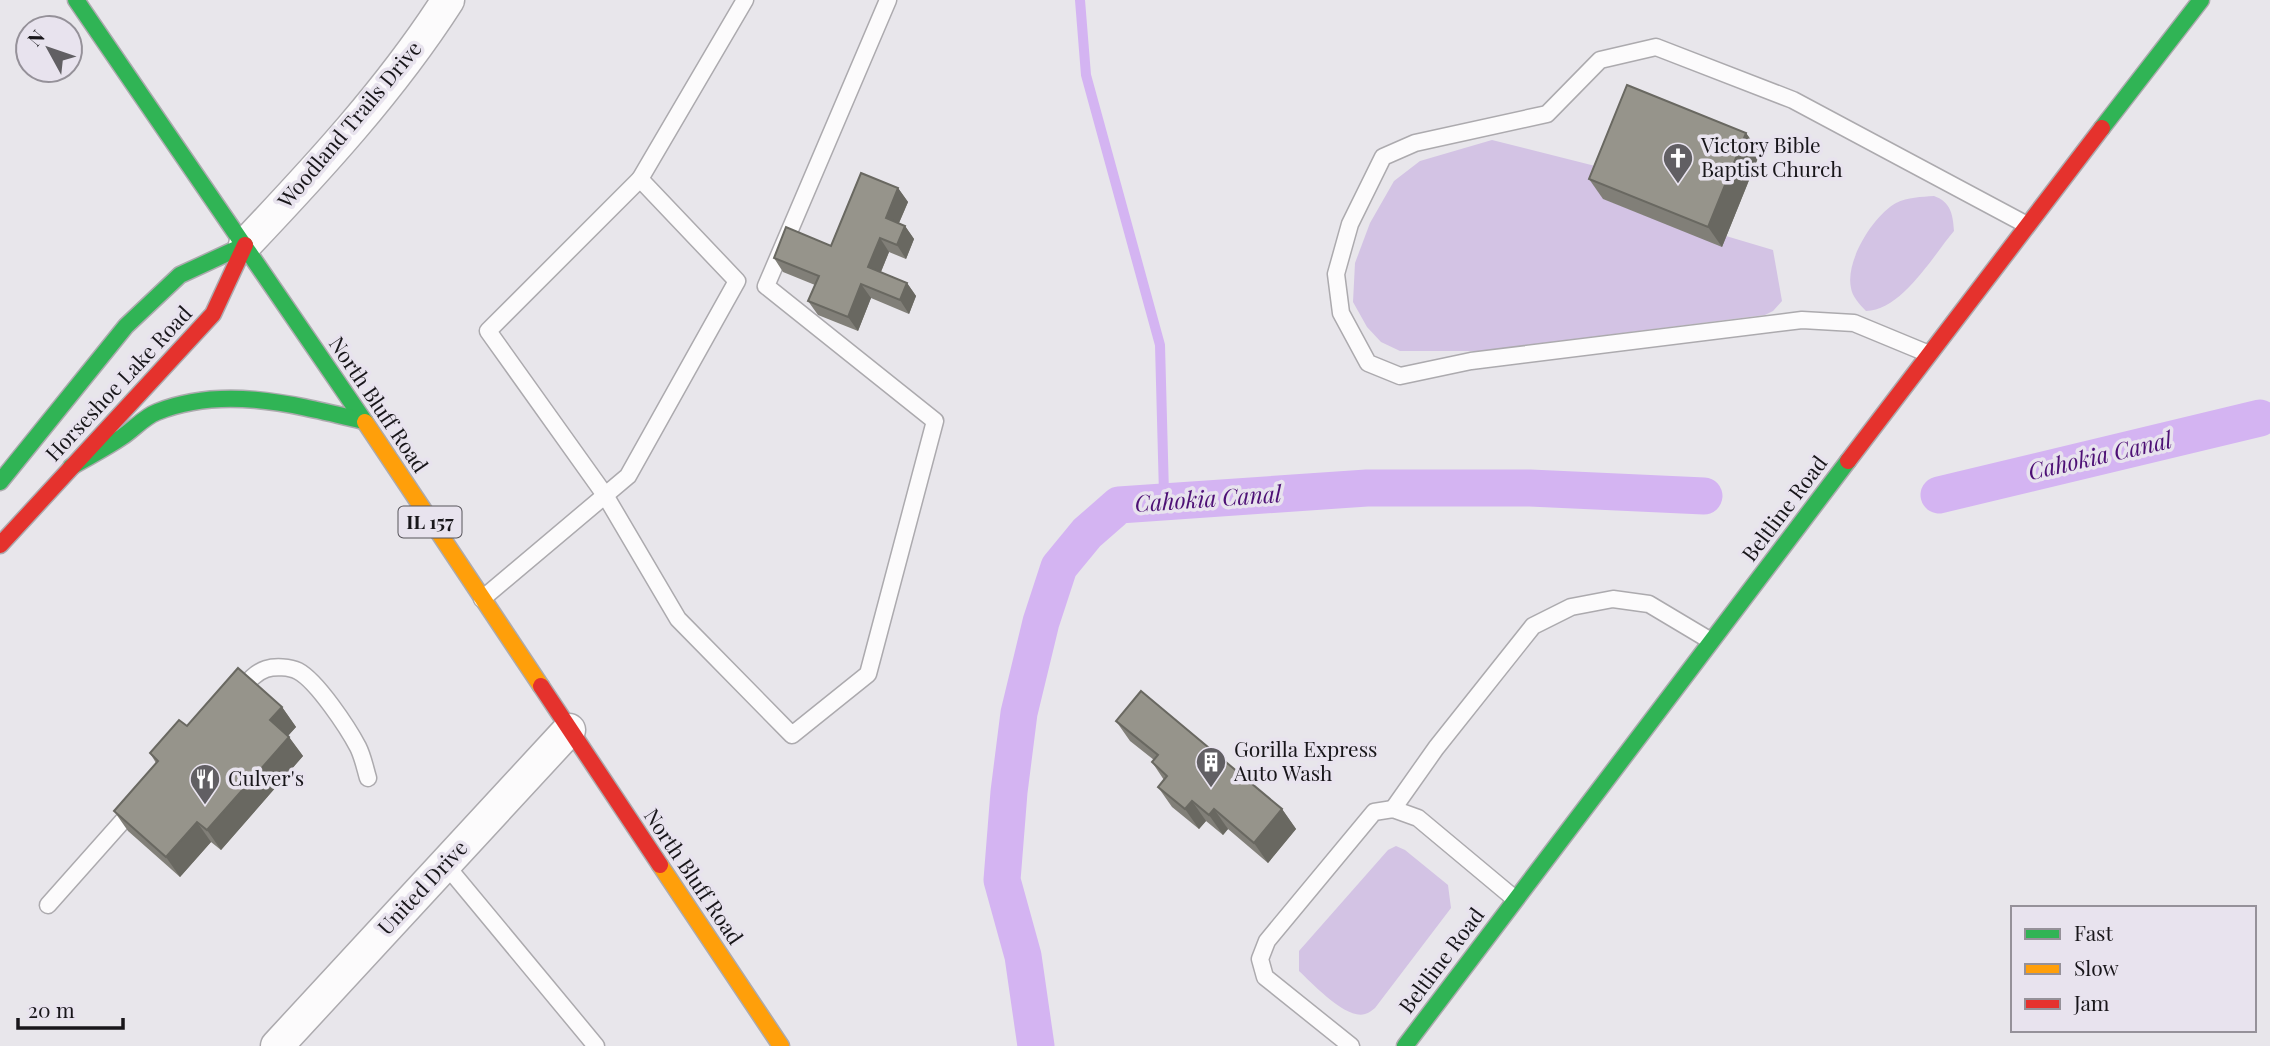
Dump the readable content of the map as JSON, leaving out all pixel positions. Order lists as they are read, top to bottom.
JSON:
{
  "streets": {
    "main road": [
      "Horseshoe Lake Road",
      "North Bluff Road",
      "Beltline Road",
      "IL 157"
    ],
    "street": ["Woodland Trails Drive", "United Drive"]
  },
  "crossings": [
    ["Woodland Trails Drive", "Horseshoe Lake Road"],
    ["Woodland Trails Drive", "North Bluff Road"],
    ["Horseshoe Lake Road", "North Bluff Road"],
    ["North Bluff Road", "United Drive"]
  ],
  "water": ["Cahokia Canal"],
  "places": {
    "church": ["Victory Bible Baptist Church"],
    "building": ["Gorilla Express Auto Wash"],
    "restaurant": ["Culver's"]
  },
  "legend": ["Fast", "Slow", "Jam"],
  "scale_bar": "20 m",
  "north": "top left"
}
